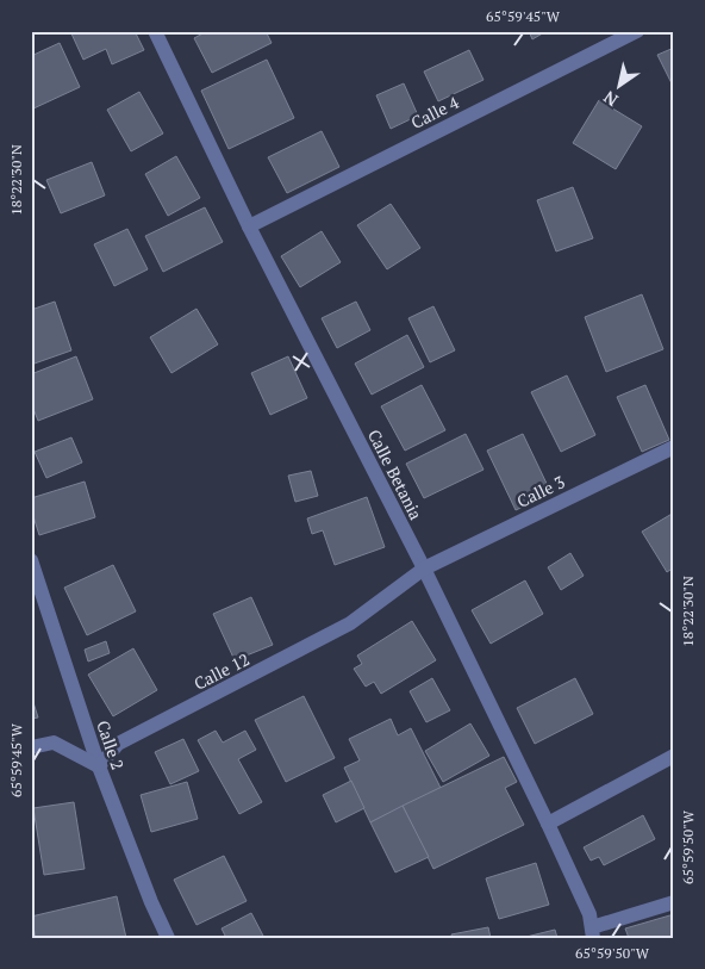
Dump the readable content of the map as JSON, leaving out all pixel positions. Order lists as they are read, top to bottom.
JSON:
{
  "streets": {
    "street": [
      "Calle 4",
      "Calle Betania",
      "Calle 3",
      "Calle 12",
      "Calle 2"
    ]
  },
  "crossings": [
    ["Calle 4", "Calle Betania"],
    ["Calle Betania", "Calle 3"],
    ["Calle Betania", "Calle 12"],
    ["Calle 3", "Calle 12"],
    ["Calle 12", "Calle 2"]
  ],
  "north": "bottom left",
  "coordinates": ["65°59'45\"W", "18°22'30\"N", "65°59'50\"W"]
}
